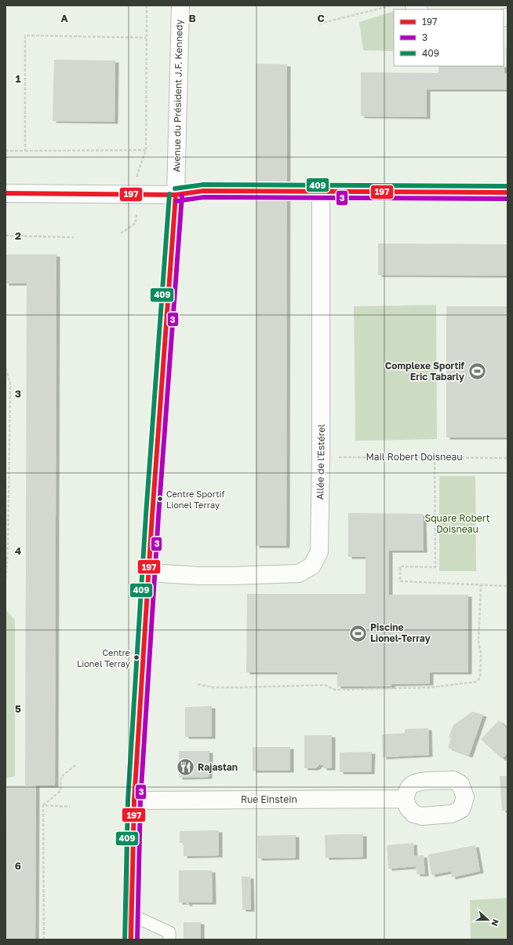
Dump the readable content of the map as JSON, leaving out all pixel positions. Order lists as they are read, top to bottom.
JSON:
{
  "streets": {
    "street": ["Avenue du Président J.F. Kennedy", "Allée de l'Estérel", "Rue Einstein"],
    "path": ["Mail Robert Doisneau"]
  },
  "crossings": [
    ["Avenue du Président J.F. Kennedy", "Allée de l'Estérel"],
    ["Avenue du Président J.F. Kennedy", "Rue Einstein"],
    ["Mail Robert Doisneau", "Allée de l'Estérel"]
  ],
  "parks": ["Square Robert Doisneau"],
  "places": {
    "sports": ["Complexe Sportif Eric Tabarly", "Piscine Lionel-Terray"],
    "other": ["Centre Sportif Lionel Terray", "Centre Lionel Terray"],
    "restaurant": ["Rajastan"]
  },
  "lines": ["transit line 409", "transit line 197", "transit line 3"],
  "legend": ["197", "3", "409"],
  "north": "right",
  "grid": {
    "columns": ["A", "B", "C"],
    "rows": [
      "1",
      "2",
      "3",
      "4",
      "5",
      "6"
    ]
  }
}
